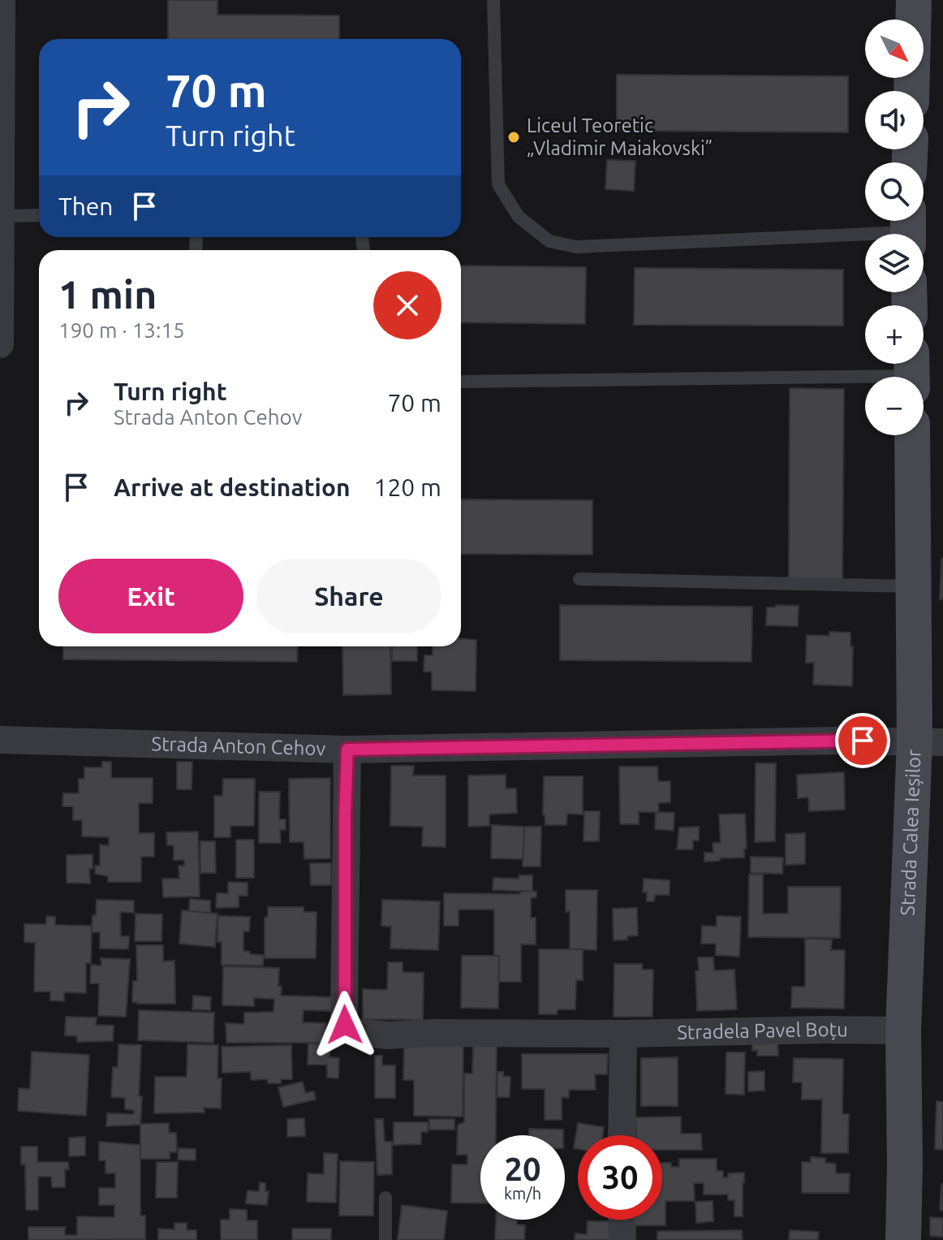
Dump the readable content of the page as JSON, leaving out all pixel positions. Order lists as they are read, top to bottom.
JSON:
{
  "streets": {
    "street": ["Strada Anton Cehov", "Strada Calea Ieșilor", "Stradela Pavel Boțu"]
  },
  "crossings": [
    ["Strada Anton Cehov", "Strada Calea Ieșilor"],
    ["Strada Anton Cehov", "Stradela Pavel Boțu"],
    ["Strada Calea Ieșilor", "Stradela Pavel Boțu"]
  ],
  "places": ["Liceul Teoretic „Vladimir Maiakovski”"],
  "north": "bottom right",
  "page": {
    "map_buttons": ["+", "−"],
    "turn": ["70 m", "Turn right"],
    "then": "Then",
    "heading": ["1 min", "190 m · 13:15"],
    "list": [
      {
        "name": "Turn right",
        "note": "Strada Anton Cehov",
        "value": "70 m"
      },
      {
        "name": "Arrive at destination",
        "value": "120 m"
      }
    ],
    "buttons": ["Exit", "Share"],
    "speed": "20 km/h",
    "limit": "30"
  }
}
